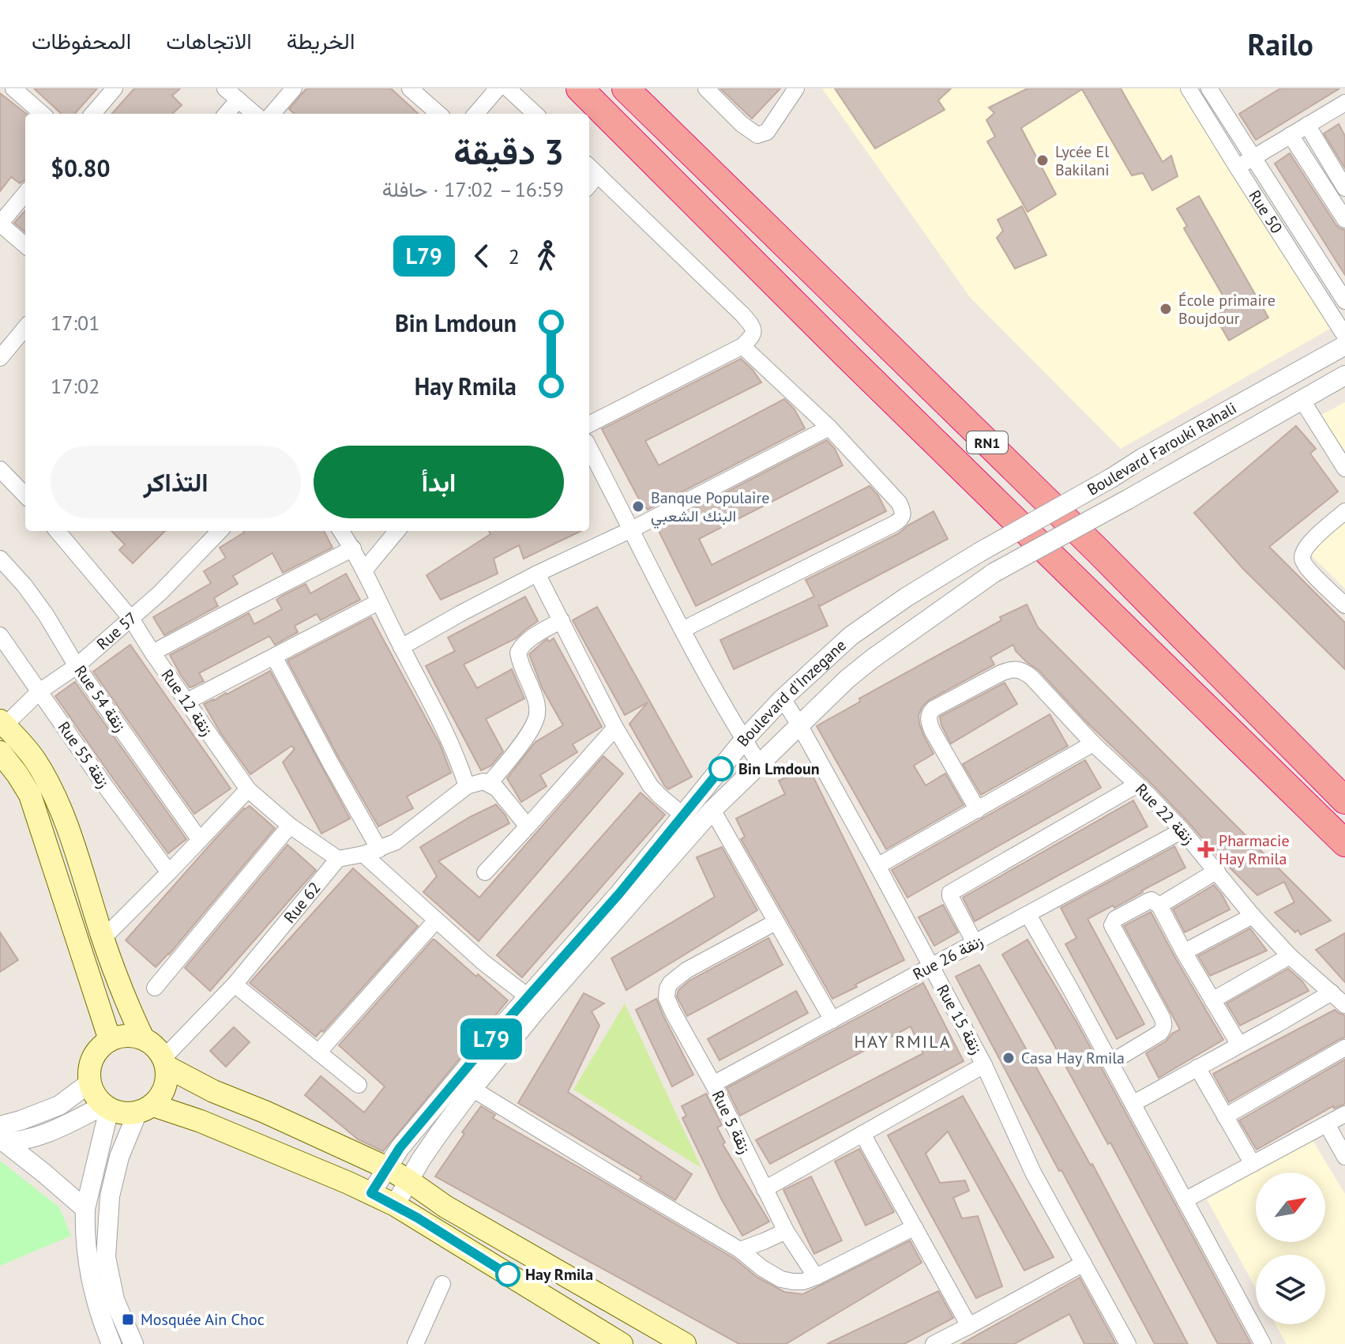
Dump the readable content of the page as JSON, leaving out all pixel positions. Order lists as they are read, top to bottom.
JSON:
{
  "streets": {
    "highway": ["RN1"],
    "street": [
      "Rue 50",
      "Boulevard Farouki Rahali",
      "Rue 57",
      "Boulevard d'Inzegane",
      "Rue 54 زنقة",
      "Rue 12 زنقة",
      "Rue 55 زنقة",
      "Rue 22 زنقة",
      "Rue 62",
      "Rue 26 زنقة",
      "Rue 15 زنقة",
      "Rue 5 زنقة"
    ]
  },
  "crossings": [
    ["Boulevard Farouki Rahali", "Boulevard d'Inzegane"],
    ["Rue 57", "Rue 54 زنقة"],
    ["Rue 57", "Rue 12 زنقة"],
    ["Rue 57", "Rue 55 زنقة"],
    ["Boulevard d'Inzegane", "Rue 15 زنقة"],
    ["Rue 12 زنقة", "Rue 62"],
    ["Rue 22 زنقة", "Rue 26 زنقة"],
    ["Rue 26 زنقة", "Rue 15 زنقة"],
    ["Rue 26 زنقة", "Rue 5 زنقة"]
  ],
  "districts": ["HAY RMILA"],
  "places": {
    "other": [
      "Lycée El Bakilani",
      "École primaire Boujdour",
      "Banque Populaire البنك الشعبي",
      "Bin Lmdoun",
      "Casa Hay Rmila",
      "Hay Rmila"
    ],
    "health": ["Pharmacie Hay Rmila"],
    "transit": ["Mosquée Ain Choc"]
  },
  "lines": ["bus line L79"],
  "north": "top right",
  "page": {
    "header": "Railo",
    "nav": ["الخريطة", "الاتجاهات", "المحفوظات"],
    "on_map": "L79",
    "heading": ["3 دقيقة", "16:59 – 17:02 · حافلة", "$0.80"],
    "legs": ["2", "L79"],
    "list": [
      {
        "name": "Bin Lmdoun",
        "value": "17:01"
      },
      {
        "name": "Hay Rmila",
        "value": "17:02"
      }
    ],
    "buttons": ["ابدأ", "التذاكر"]
  }
}
